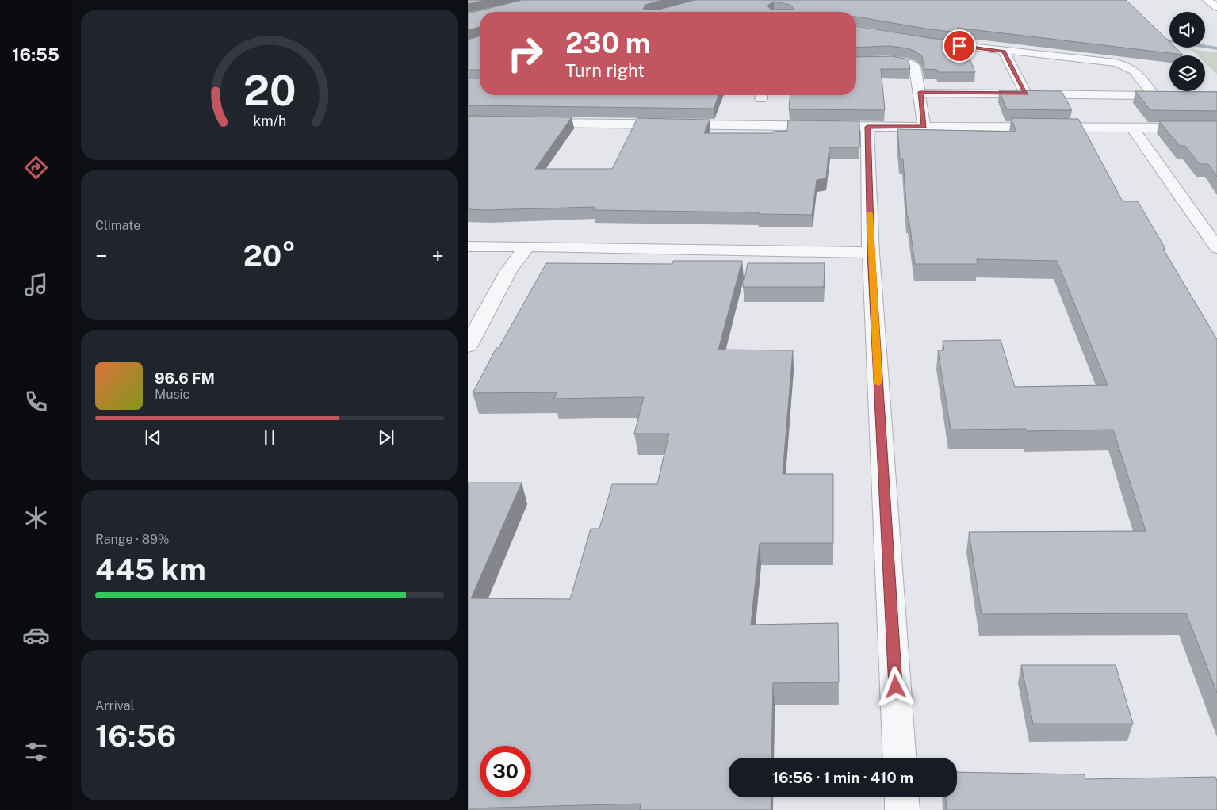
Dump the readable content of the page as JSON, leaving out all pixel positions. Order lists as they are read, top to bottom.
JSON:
{
  "page": {
    "tabs": "16:55",
    "turn": ["230 m", "Turn right"],
    "tile": [
      "Climate",
      ["Range · 89%", "445 km"],
      ["Arrival", "16:56"]
    ],
    "heat": ["−", "20°", "+"],
    "song": ["96.6 FM", "Music"],
    "limit": "30",
    "trip": "16:56 · 1 min · 410 m",
    "gauge": ["20", "km/h"]
  }
}
